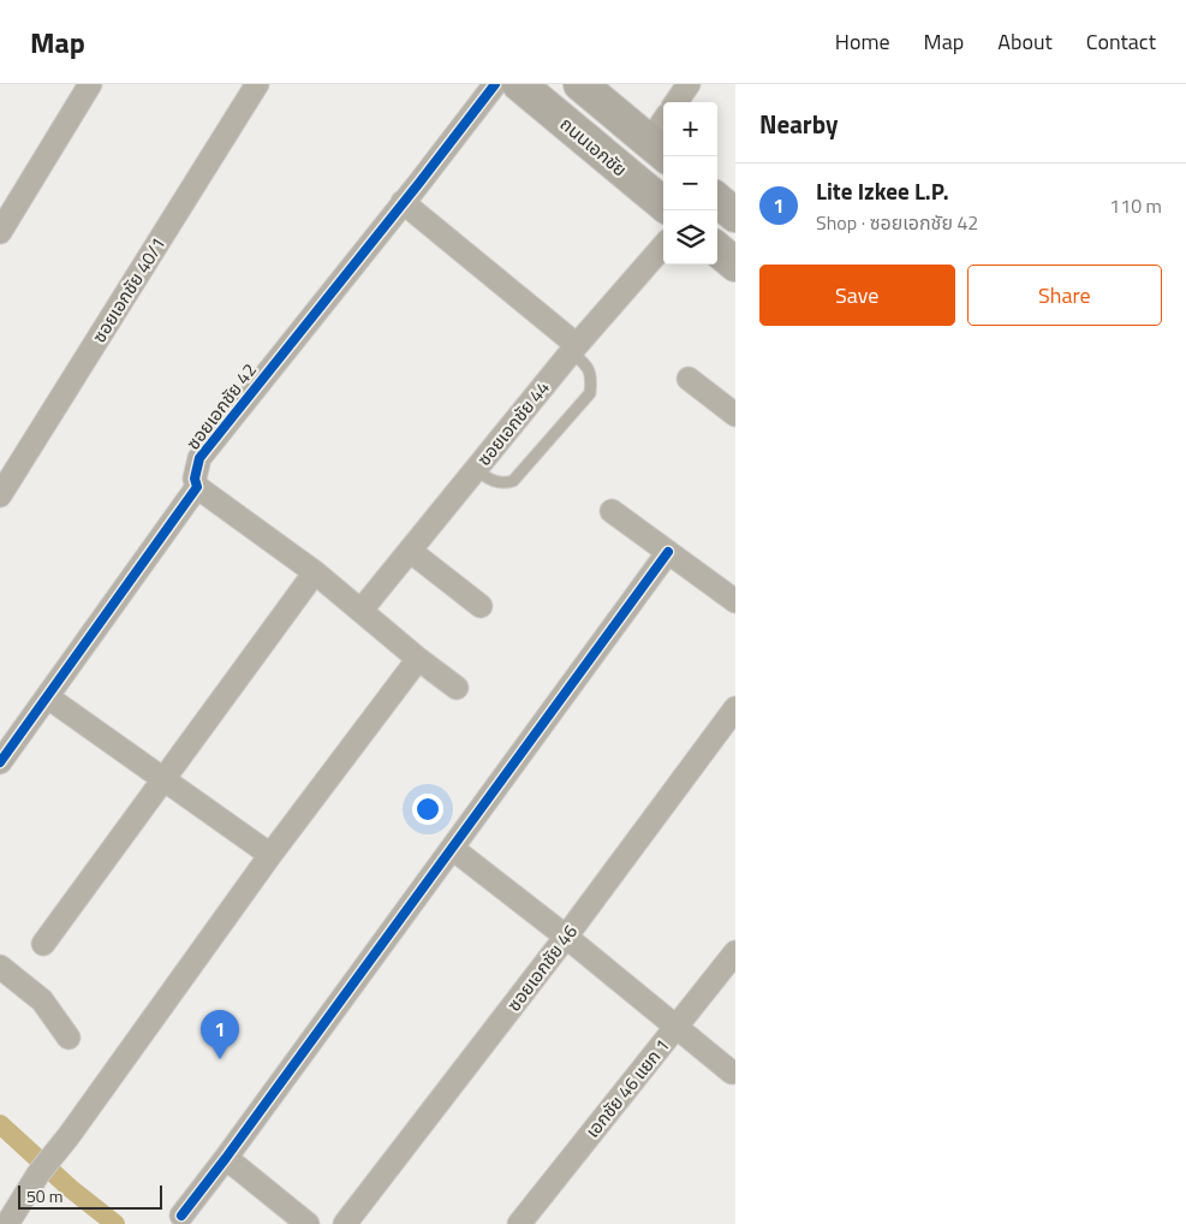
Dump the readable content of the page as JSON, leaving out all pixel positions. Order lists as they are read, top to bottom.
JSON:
{
  "streets": {
    "main road": ["ถนนเอกชัย"],
    "street": [
      "ซอยเอกชัย 40/1",
      "ซอยเอกชัย 42",
      "ซอยเอกชัย 44",
      "ซอยเอกชัย 46",
      "เอกชัย 46 แยก 1"
    ]
  },
  "scale_bar": "50 m",
  "page": {
    "header": "Map",
    "nav": [
      "Home",
      "Map",
      "About",
      "Contact"
    ],
    "heading": "Nearby",
    "map_buttons": ["+", "−"],
    "list": [
      {
        "mark": "1",
        "name": "Lite Izkee L.P.",
        "note": "Shop · ซอยเอกชัย 42",
        "value": "110 m"
      }
    ],
    "buttons": ["Save", "Share"],
    "pins": "1",
    "scale": "50 m"
  }
}
